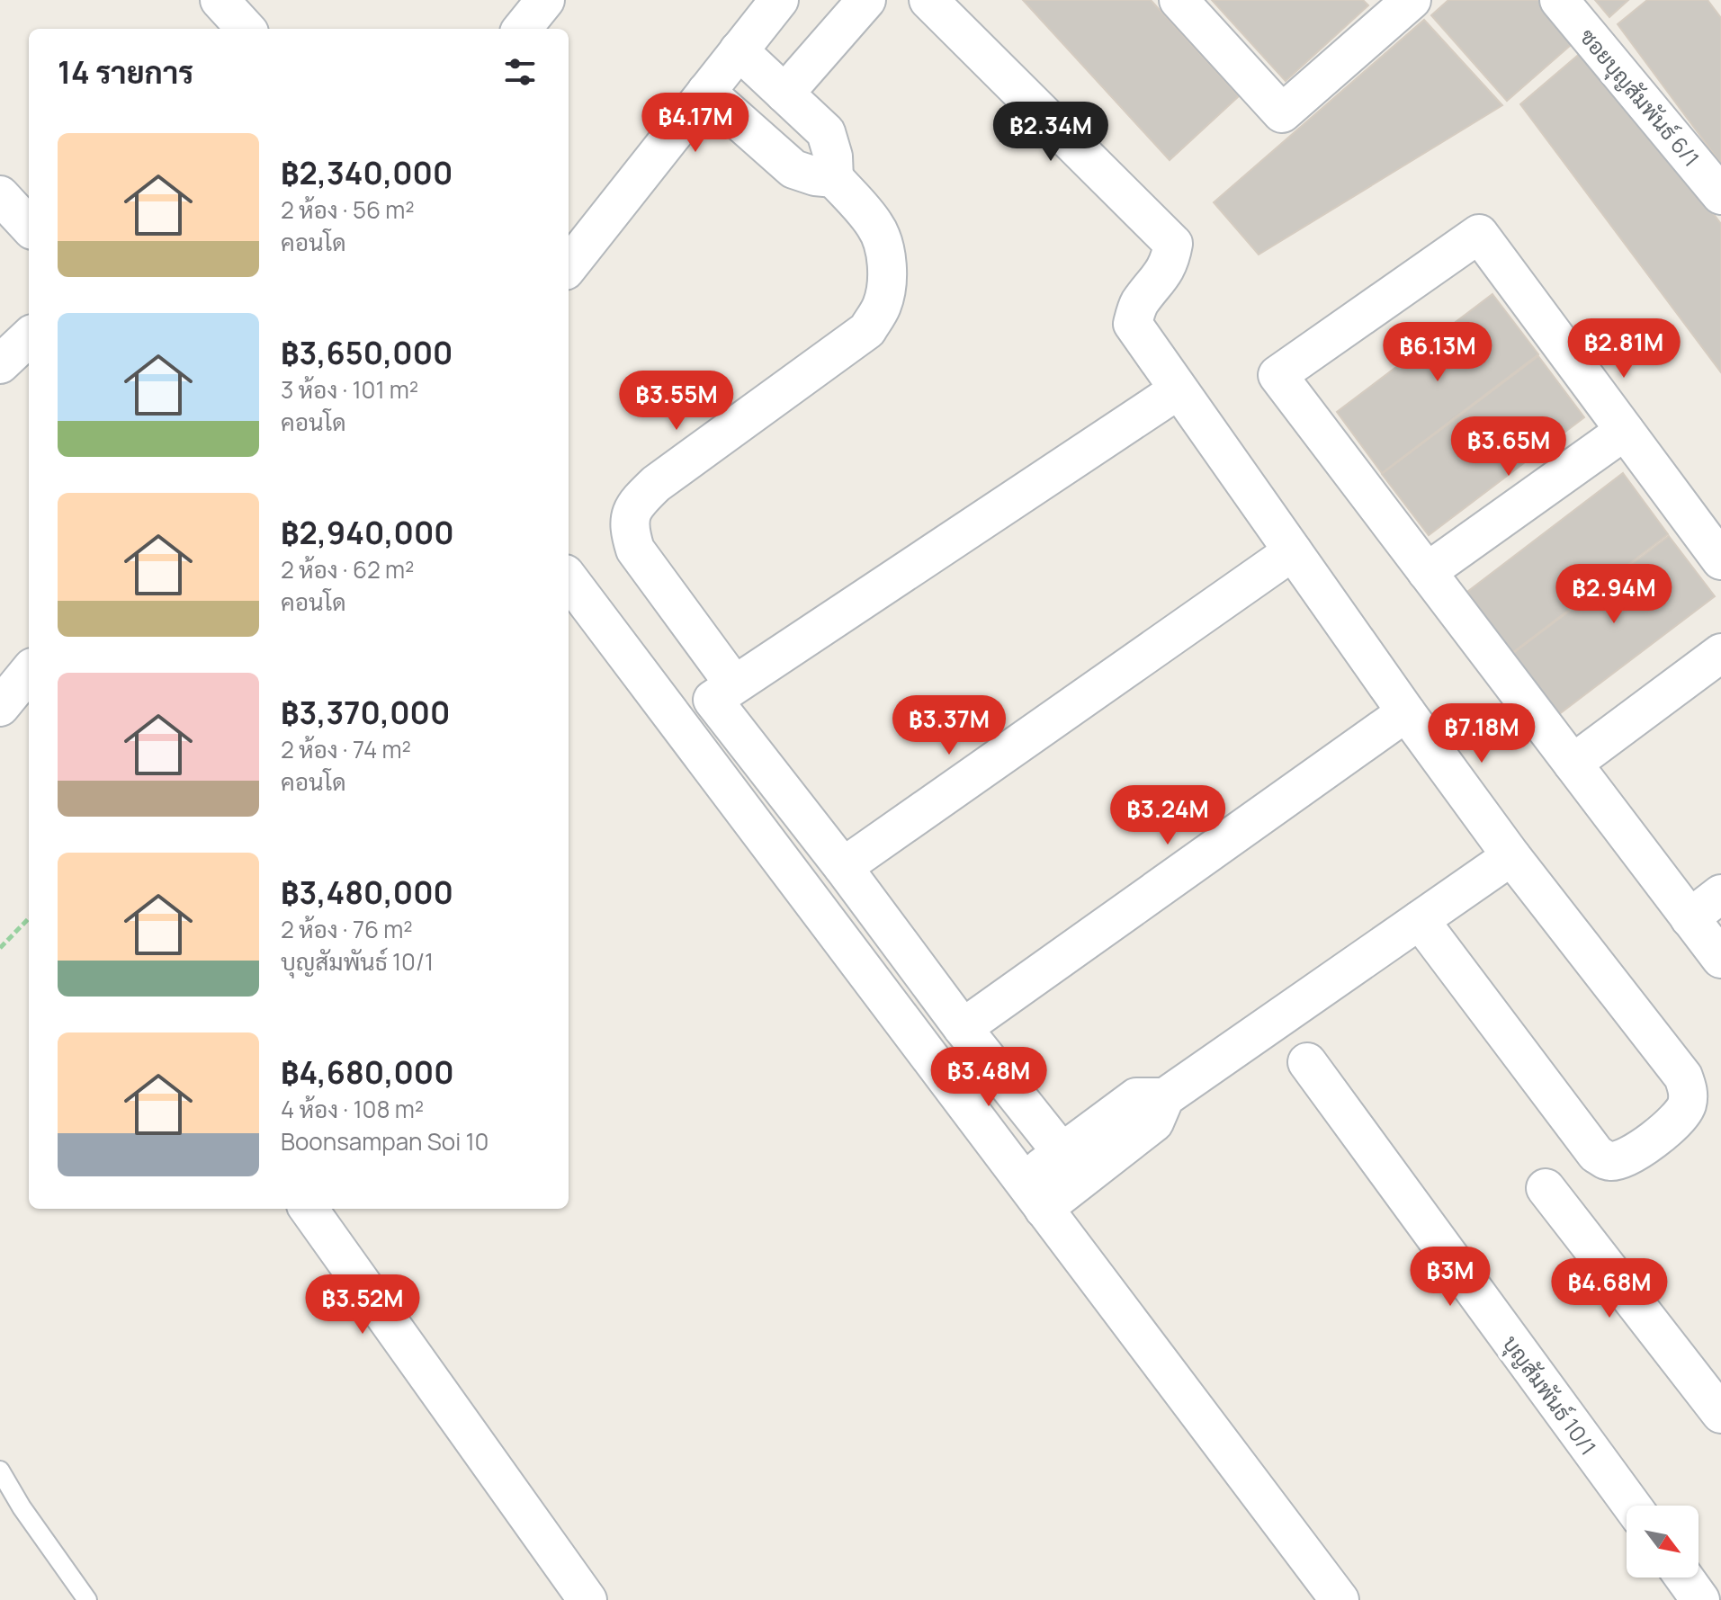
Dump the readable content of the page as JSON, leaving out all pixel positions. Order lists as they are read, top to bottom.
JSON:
{
  "streets": {
    "street": ["ซอยบุญสัมพันธ์ 6/1", "บุญสัมพันธ์ 10/1"]
  },
  "north": "bottom right",
  "page": {
    "heading": "14 รายการ",
    "price": [
      "฿4.17M",
      "฿2.34M",
      "฿2.81M",
      "฿6.13M",
      "฿3.55M",
      "฿3.65M",
      "฿2.94M",
      "฿3.37M",
      "฿7.18M",
      "฿3.24M",
      "฿3.48M",
      "฿3M",
      "฿4.68M",
      "฿3.52M"
    ],
    "list": [
      {
        "name": "฿2,340,000",
        "note": "2 ห้อง · 56 m² · คอนโด"
      },
      {
        "name": "฿3,650,000",
        "note": "3 ห้อง · 101 m² · คอนโด"
      },
      {
        "name": "฿2,940,000",
        "note": "2 ห้อง · 62 m² · คอนโด"
      },
      {
        "name": "฿3,370,000",
        "note": "2 ห้อง · 74 m² · คอนโด"
      },
      {
        "name": "฿3,480,000",
        "note": "2 ห้อง · 76 m² · บุญสัมพันธ์ 10/1"
      },
      {
        "name": "฿4,680,000",
        "note": "4 ห้อง · 108 m² · Boonsampan Soi 10"
      }
    ]
  }
}
